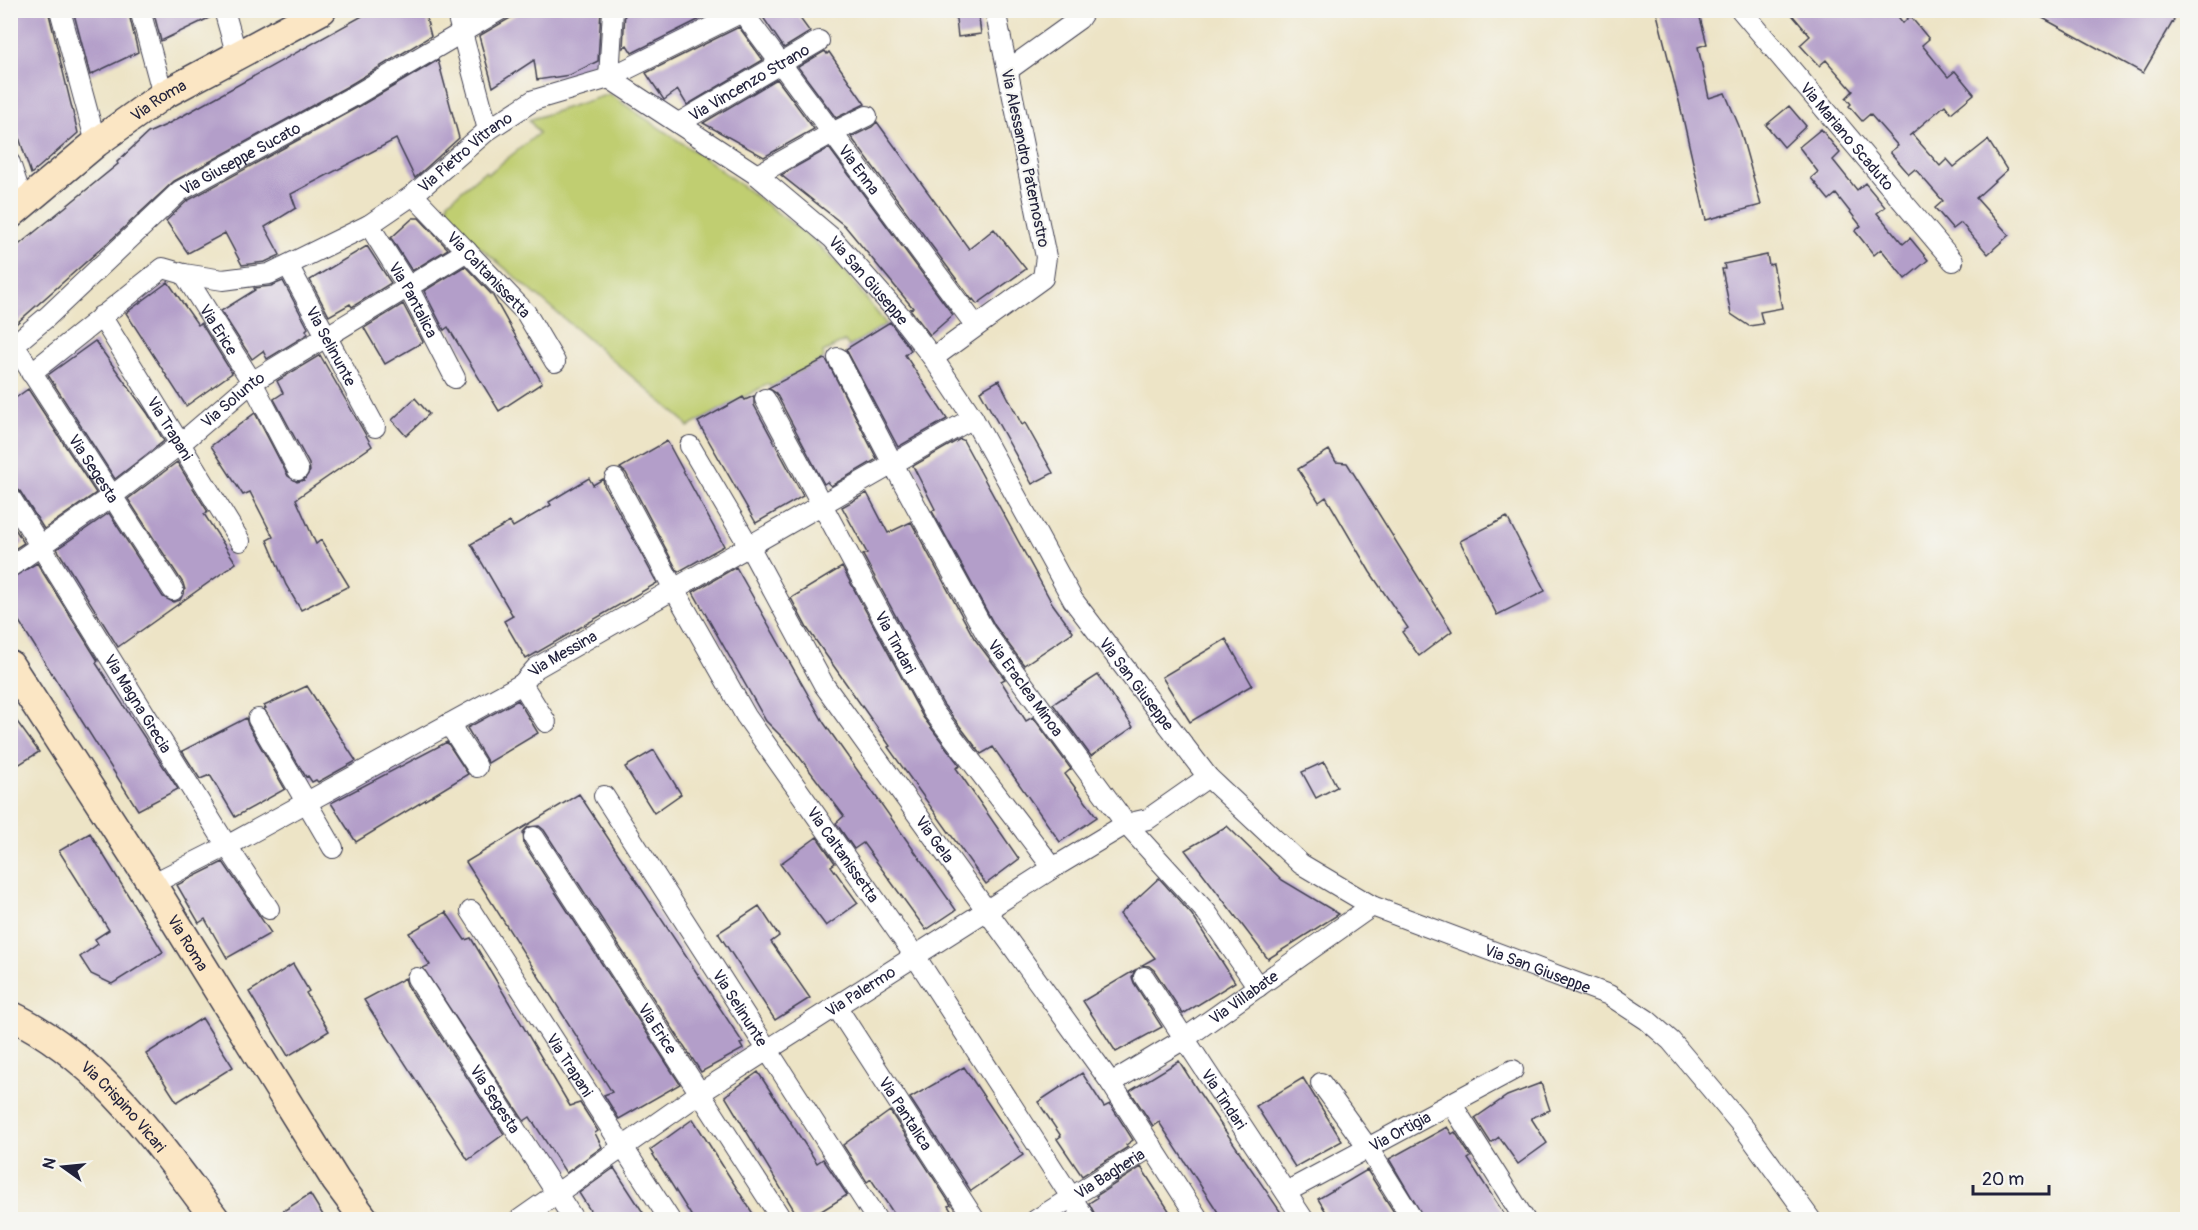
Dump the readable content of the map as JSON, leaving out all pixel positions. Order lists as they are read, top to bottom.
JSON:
{
  "streets": {
    "street": [
      "Via Vincenzo Strano",
      "Via Roma",
      "Via Mariano Scaduto",
      "Via Pietro Vitrano",
      "Via Alessandro Paternostro",
      "Via Giuseppe Sucato",
      "Via Enna",
      "Via Caltanissetta",
      "Via San Giuseppe",
      "Via Pantalica",
      "Via Erice",
      "Via Selinunte",
      "Via Solunto",
      "Via Trapani",
      "Via Segesta",
      "Via Tindari",
      "Via Messina",
      "Via Eraclea Minoa",
      "Via Magna Grecia",
      "Via Gela",
      "Via Palermo",
      "Via Villabate",
      "Via Crispino Vicari",
      "Via Ortigia",
      "Via Bagheria"
    ]
  },
  "crossings": [
    ["Via Vincenzo Strano", "Via Enna"],
    ["Via Vincenzo Strano", "Via San Giuseppe"],
    ["Via Roma", "Via Messina"],
    ["Via Pietro Vitrano", "Via Enna"],
    ["Via Pietro Vitrano", "Via Caltanissetta"],
    ["Via Pietro Vitrano", "Via San Giuseppe"],
    ["Via Pietro Vitrano", "Via Pantalica"],
    ["Via Pietro Vitrano", "Via Erice"],
    ["Via Pietro Vitrano", "Via Selinunte"],
    ["Via Alessandro Paternostro", "Via Enna"],
    ["Via Alessandro Paternostro", "Via San Giuseppe"],
    ["Via Giuseppe Sucato", "Via Segesta"],
    ["Via Caltanissetta", "Via Solunto"],
    ["Via Caltanissetta", "Via Messina"],
    ["Via Caltanissetta", "Via Palermo"],
    ["Via Caltanissetta", "Via Bagheria"],
    ["Via San Giuseppe", "Via Messina"],
    ["Via San Giuseppe", "Via Palermo"],
    ["Via San Giuseppe", "Via Villabate"],
    ["Via Pantalica", "Via Solunto"],
    ["Via Pantalica", "Via Palermo"],
    ["Via Erice", "Via Solunto"],
    ["Via Erice", "Via Palermo"],
    ["Via Selinunte", "Via Solunto"],
    ["Via Selinunte", "Via Palermo"],
    ["Via Solunto", "Via Trapani"],
    ["Via Solunto", "Via Segesta"],
    ["Via Solunto", "Via Magna Grecia"],
    ["Via Trapani", "Via Palermo"],
    ["Via Segesta", "Via Palermo"],
    ["Via Tindari", "Via Messina"],
    ["Via Tindari", "Via Palermo"],
    ["Via Tindari", "Via Villabate"],
    ["Via Tindari", "Via Ortigia"],
    ["Via Messina", "Via Eraclea Minoa"],
    ["Via Messina", "Via Magna Grecia"],
    ["Via Messina", "Via Gela"],
    ["Via Eraclea Minoa", "Via Palermo"],
    ["Via Eraclea Minoa", "Via Villabate"],
    ["Via Gela", "Via Palermo"],
    ["Via Gela", "Via Villabate"],
    ["Via Gela", "Via Bagheria"]
  ],
  "scale_bar": "20 m",
  "north": "left"
}
